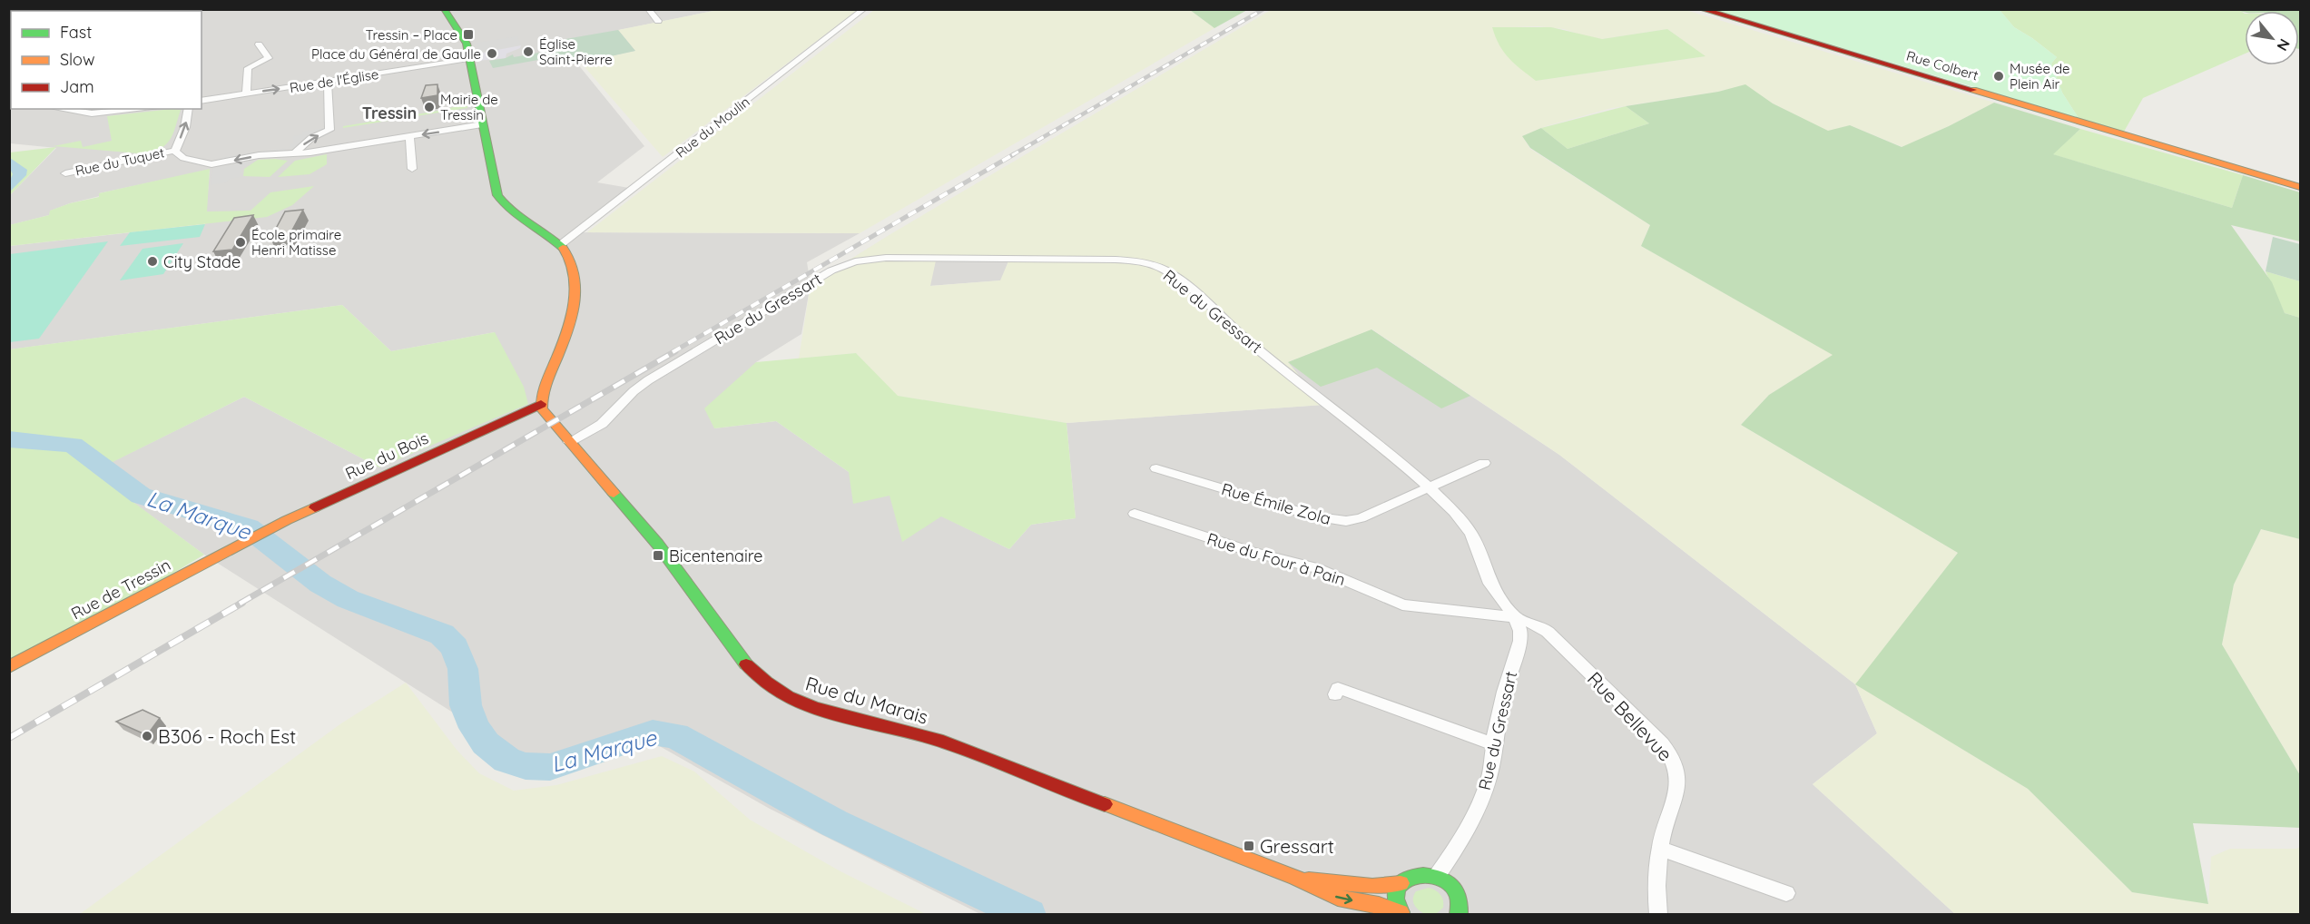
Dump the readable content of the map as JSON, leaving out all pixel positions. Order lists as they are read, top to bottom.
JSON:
{
  "streets": {
    "street": [
      "Rue Colbert",
      "Rue de l'Église",
      "Rue du Moulin",
      "Rue du Tuquet",
      "Rue du Gressart",
      "Rue du Bois",
      "Rue Émile Zola",
      "Rue du Four à Pain",
      "Rue de Tressin",
      "Rue du Marais",
      "Rue Bellevue"
    ]
  },
  "crossings": [
    ["Rue du Gressart", "Rue Émile Zola"],
    ["Rue du Gressart", "Rue du Four à Pain"],
    ["Rue du Gressart", "Rue du Marais"],
    ["Rue du Gressart", "Rue Bellevue"],
    ["Rue du Bois", "Rue de Tressin"],
    ["Rue du Bois", "Rue du Marais"],
    ["Rue du Four à Pain", "Rue Bellevue"]
  ],
  "districts": ["Tressin"],
  "water": ["La Marque"],
  "places": {
    "transit": ["Tressin – Place", "Bicentenaire", "Gressart"],
    "other": [
      "Église Saint-Pierre",
      "Place du Général de Gaulle",
      "Musée de Plein Air",
      "Mairie de Tressin",
      "École primaire Henri Matisse",
      "City Stade",
      "B306 - Roch Est"
    ]
  },
  "legend": ["Fast", "Slow", "Jam"],
  "north": "bottom right"
}
